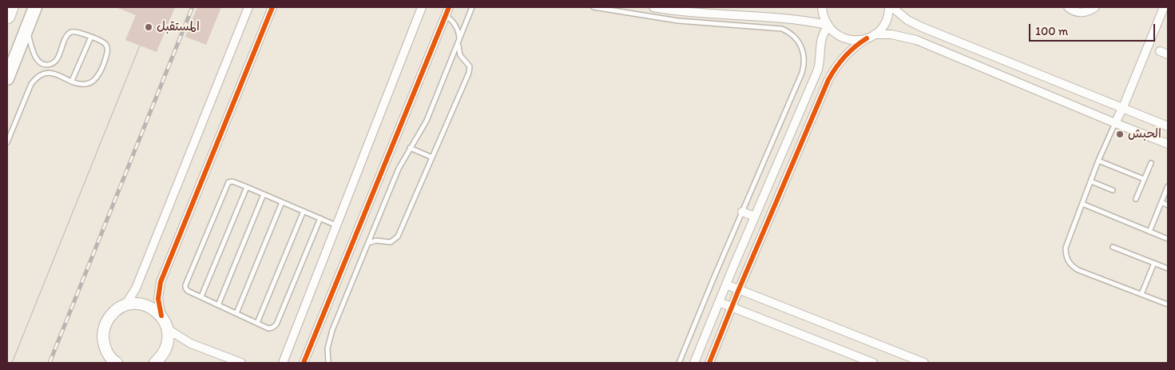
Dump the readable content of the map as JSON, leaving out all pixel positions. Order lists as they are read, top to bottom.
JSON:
{
  "places": ["المستقبل", "الحبش"],
  "scale_bar": "100 m"
}
